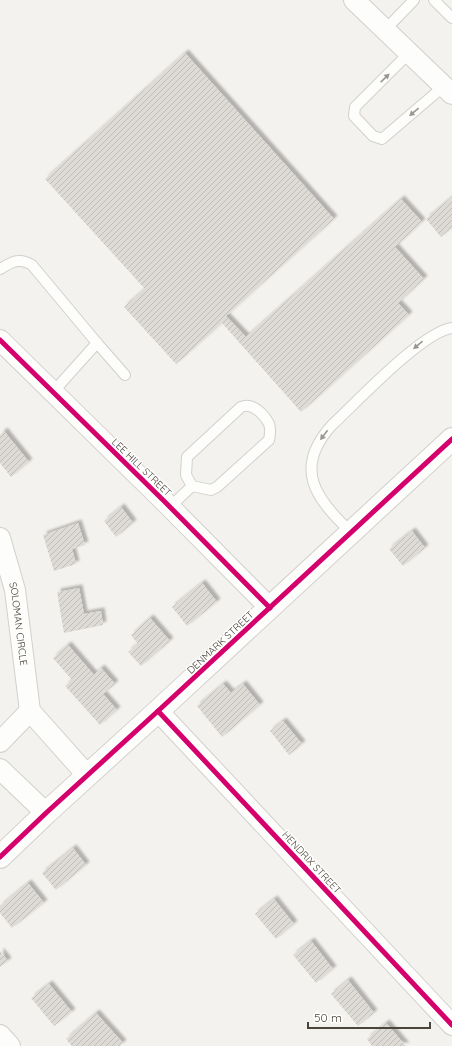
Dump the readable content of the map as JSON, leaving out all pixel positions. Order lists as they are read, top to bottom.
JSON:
{
  "streets": {
    "street": [
      "LEE HILL STREET",
      "SOLOMAN CIRCLE",
      "DENMARK STREET",
      "HENDRIX STREET"
    ]
  },
  "crossings": [
    ["LEE HILL STREET", "DENMARK STREET"],
    ["DENMARK STREET", "HENDRIX STREET"]
  ],
  "scale_bar": "50 m"
}
